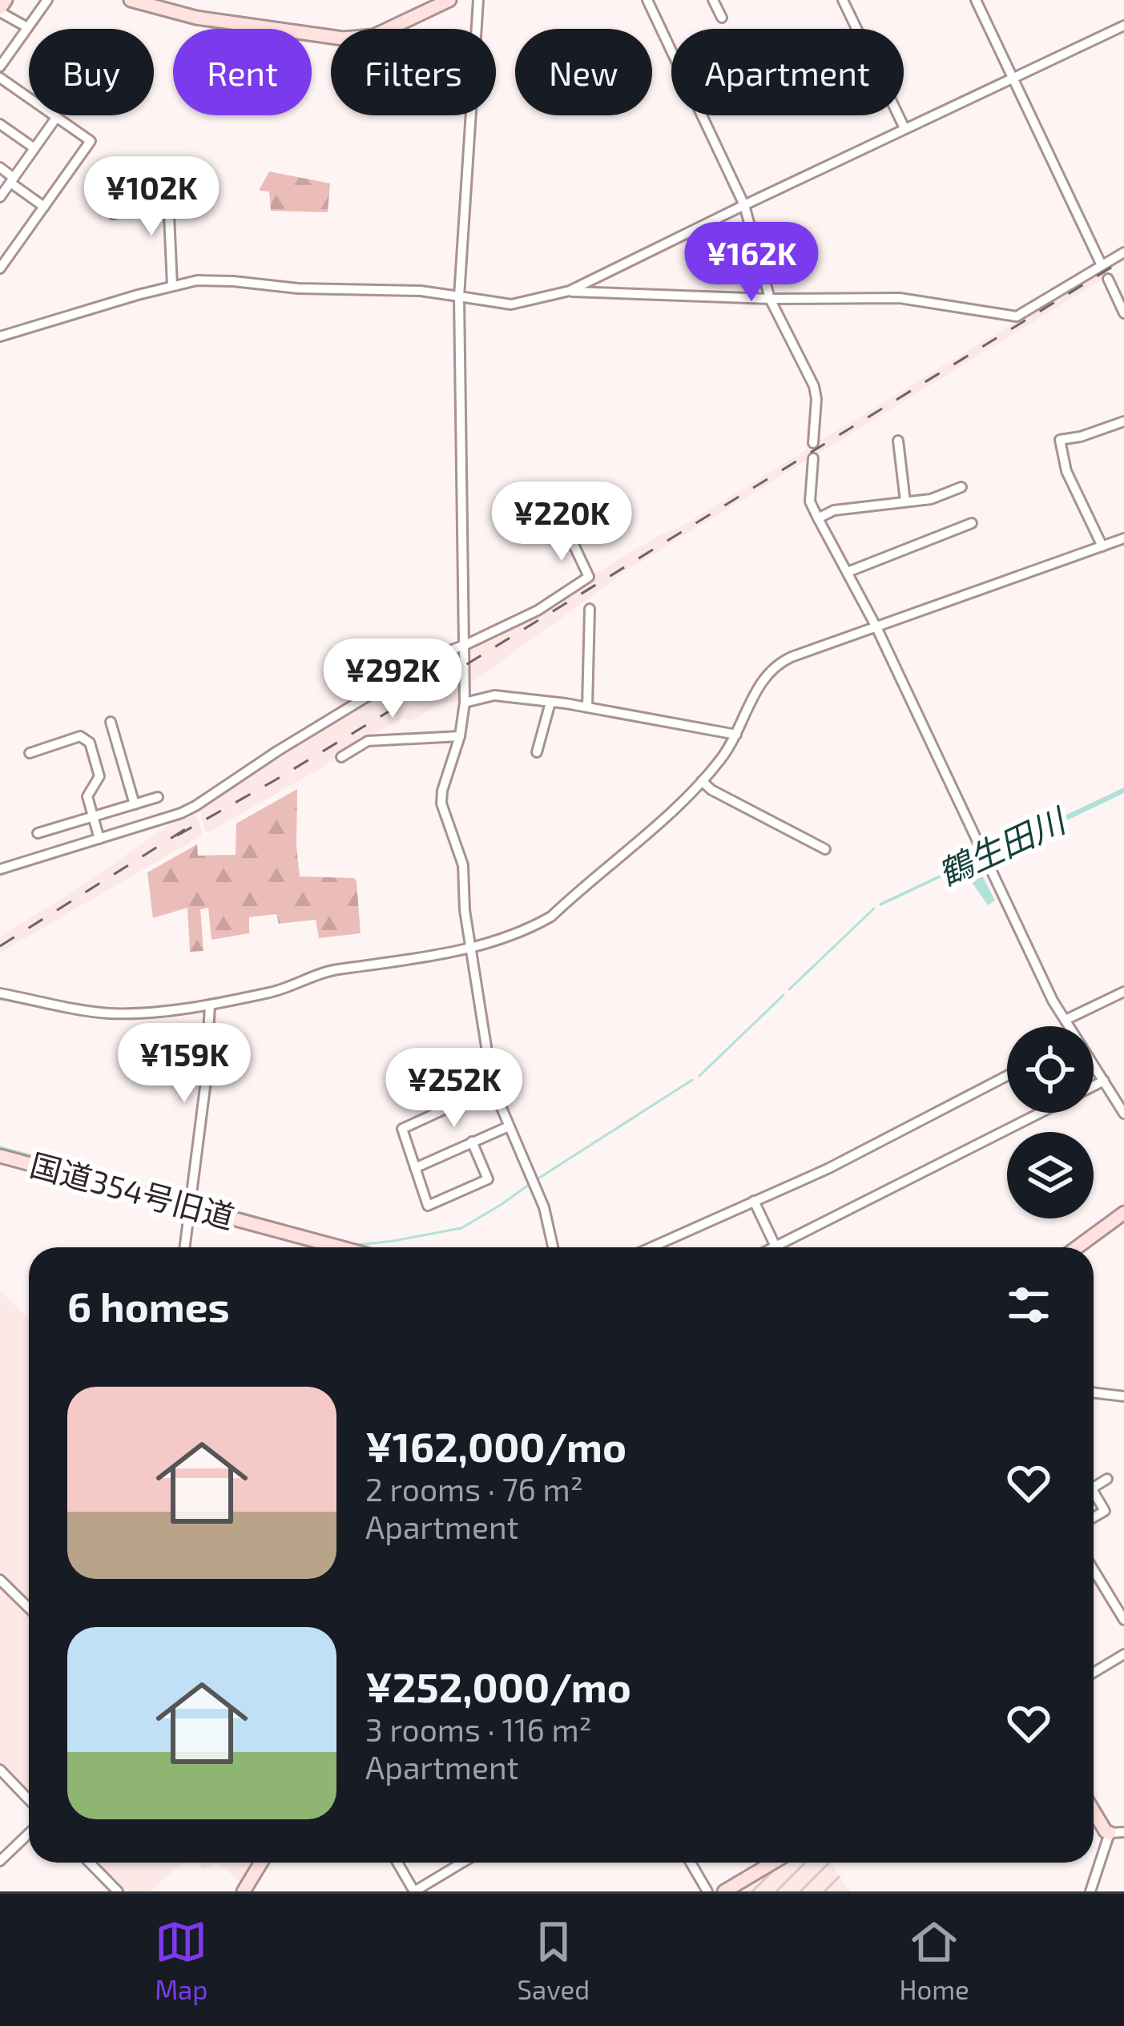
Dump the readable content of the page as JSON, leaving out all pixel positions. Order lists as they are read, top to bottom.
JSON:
{
  "streets": {
    "street": ["国道354号旧道"]
  },
  "water": ["鶴生田川"],
  "page": {
    "chip": [
      "Buy",
      "Rent",
      "Filters",
      "New",
      "Apartment"
    ],
    "price": [
      "¥102K",
      "¥162K",
      "¥220K",
      "¥292K",
      "¥159K",
      "¥252K"
    ],
    "heading": "6 homes",
    "list": [
      {
        "name": "¥162,000/mo",
        "note": "2 rooms · 76 m² · Apartment"
      },
      {
        "name": "¥252,000/mo",
        "note": "3 rooms · 116 m² · Apartment"
      }
    ],
    "tabs": ["Map", "Saved", "Home"]
  }
}
